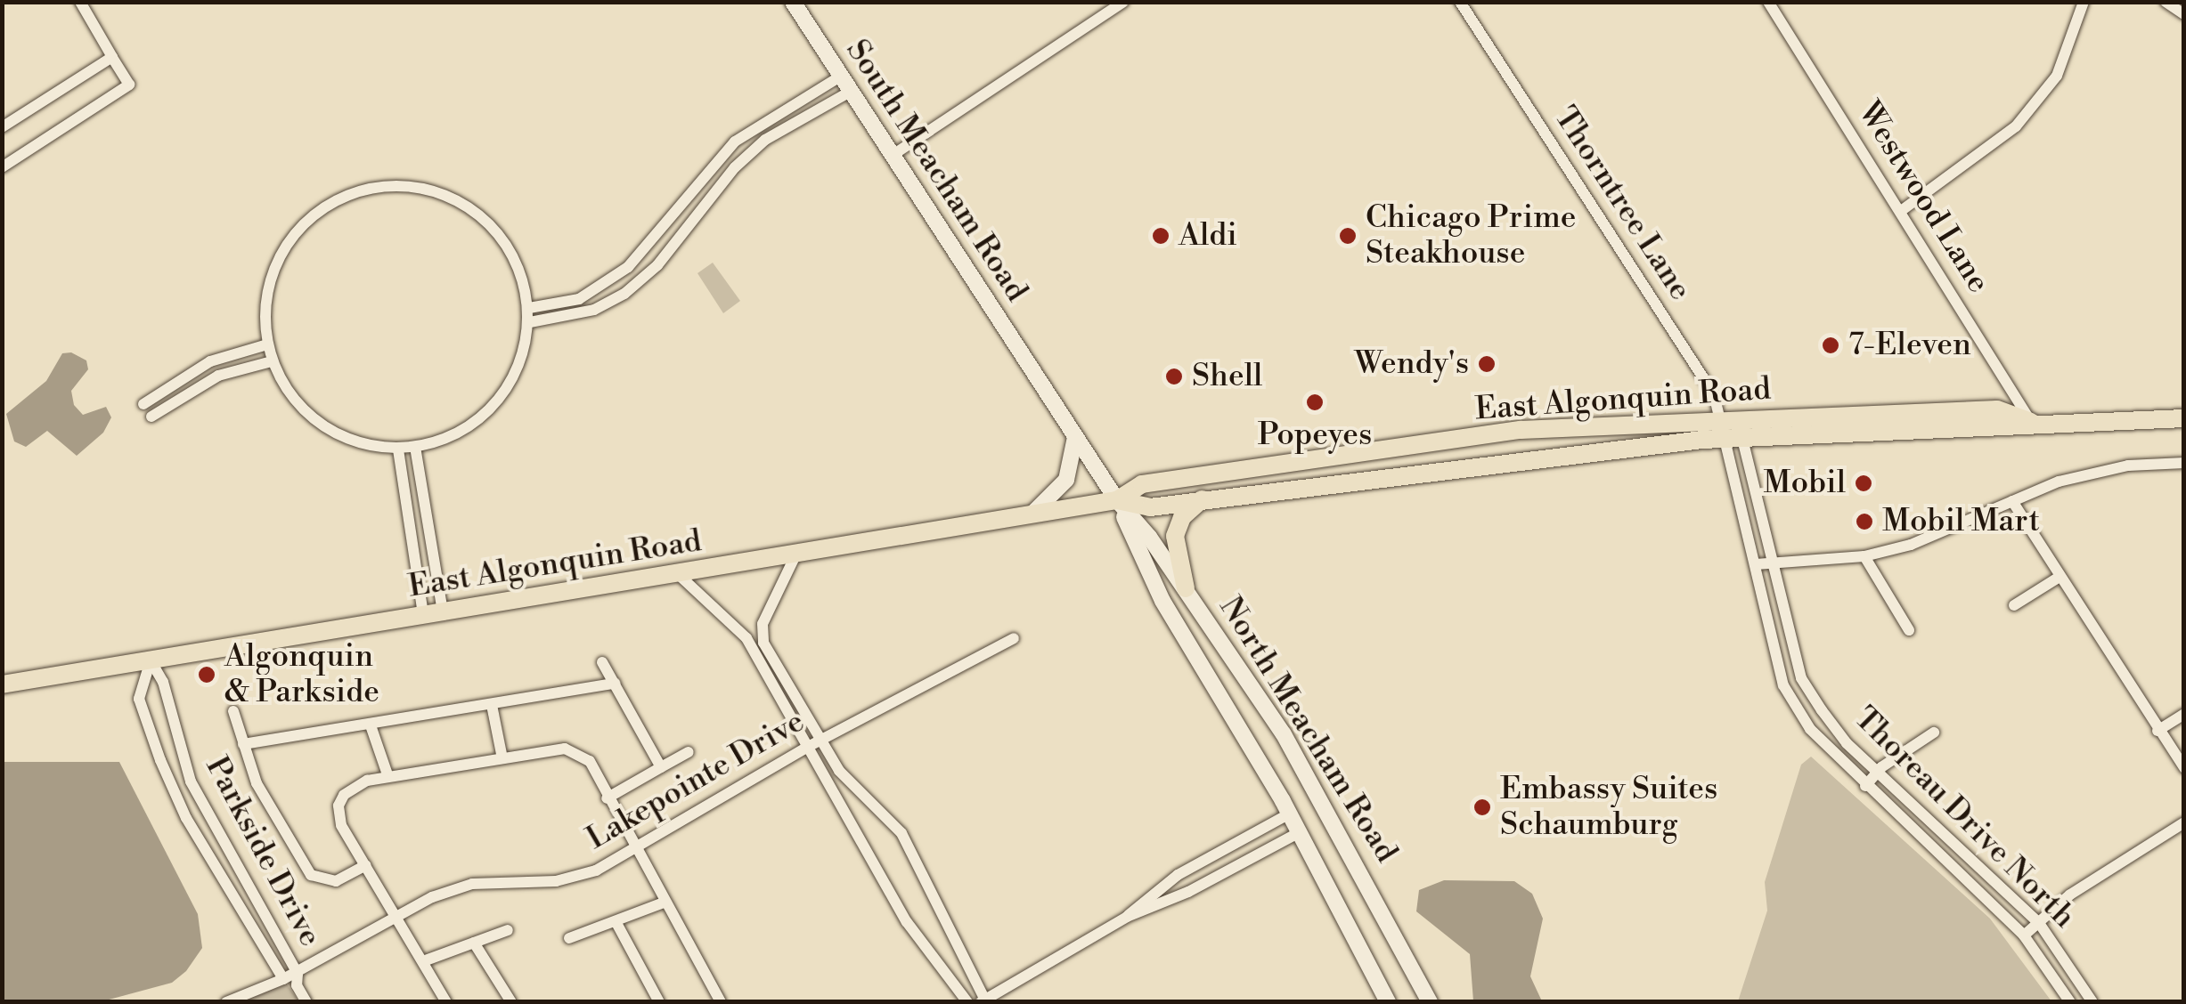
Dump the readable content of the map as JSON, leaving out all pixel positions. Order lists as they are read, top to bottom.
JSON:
{
  "streets": {
    "main road": ["South Meacham Road", "East Algonquin Road", "North Meacham Road"],
    "street": [
      "Westwood Lane",
      "Thorntree Lane",
      "Lakepointe Drive",
      "Thoreau Drive North",
      "Parkside Drive"
    ]
  },
  "crossings": [
    ["South Meacham Road", "North Meacham Road"],
    ["Westwood Lane", "East Algonquin Road"],
    ["Thorntree Lane", "East Algonquin Road"],
    ["East Algonquin Road", "North Meacham Road"],
    ["East Algonquin Road", "Thoreau Drive North"],
    ["East Algonquin Road", "Parkside Drive"],
    ["Lakepointe Drive", "Parkside Drive"]
  ],
  "places": [
    "Aldi",
    "Chicago Prime Steakhouse",
    "7-Eleven",
    "Wendy's",
    "Shell",
    "Popeyes",
    "Mobil",
    "Mobil Mart",
    "Algonquin & Parkside",
    "Embassy Suites Schaumburg"
  ]
}
